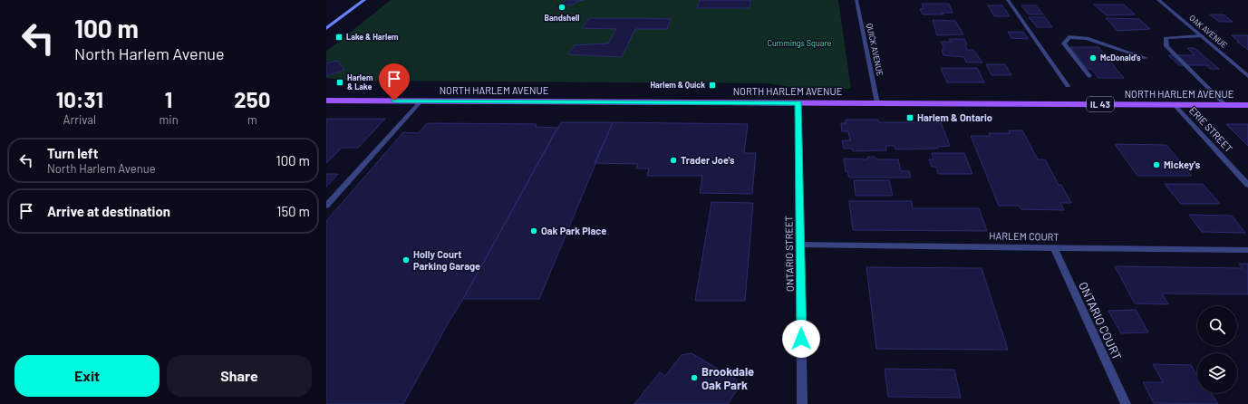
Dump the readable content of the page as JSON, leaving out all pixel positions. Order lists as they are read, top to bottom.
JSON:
{
  "streets": {
    "main road": ["NORTH HARLEM AVENUE", "IL 43"],
    "street": [
      "OAK AVENUE",
      "QUICK AVENUE",
      "ERIE STREET",
      "HARLEM COURT",
      "ONTARIO STREET",
      "ONTARIO COURT"
    ]
  },
  "crossings": [
    ["QUICK AVENUE", "NORTH HARLEM AVENUE"],
    ["NORTH HARLEM AVENUE", "ERIE STREET"],
    ["NORTH HARLEM AVENUE", "ONTARIO STREET"],
    ["HARLEM COURT", "ONTARIO STREET"],
    ["HARLEM COURT", "ONTARIO COURT"]
  ],
  "parks": ["Cummings Square"],
  "places": {
    "other": [
      "Bandshell",
      "McDonald's",
      "Trader Joe's",
      "Mickey's",
      "Oak Park Place",
      "Holly Court Parking Garage",
      "Brookdale Oak Park"
    ],
    "transit": [
      "Lake & Harlem",
      "Harlem & Lake",
      "Harlem & Quick",
      "Harlem & Ontario"
    ]
  },
  "page": {
    "turn": ["100 m", "North Harlem Avenue"],
    "eta": [
      "10:31",
      "Arrival",
      "1",
      "min",
      "250",
      "m"
    ],
    "list": [
      {
        "name": "Turn left",
        "note": "North Harlem Avenue",
        "value": "100 m"
      },
      {
        "name": "Arrive at destination",
        "value": "150 m"
      }
    ],
    "buttons": ["Exit", "Share"]
  }
}
